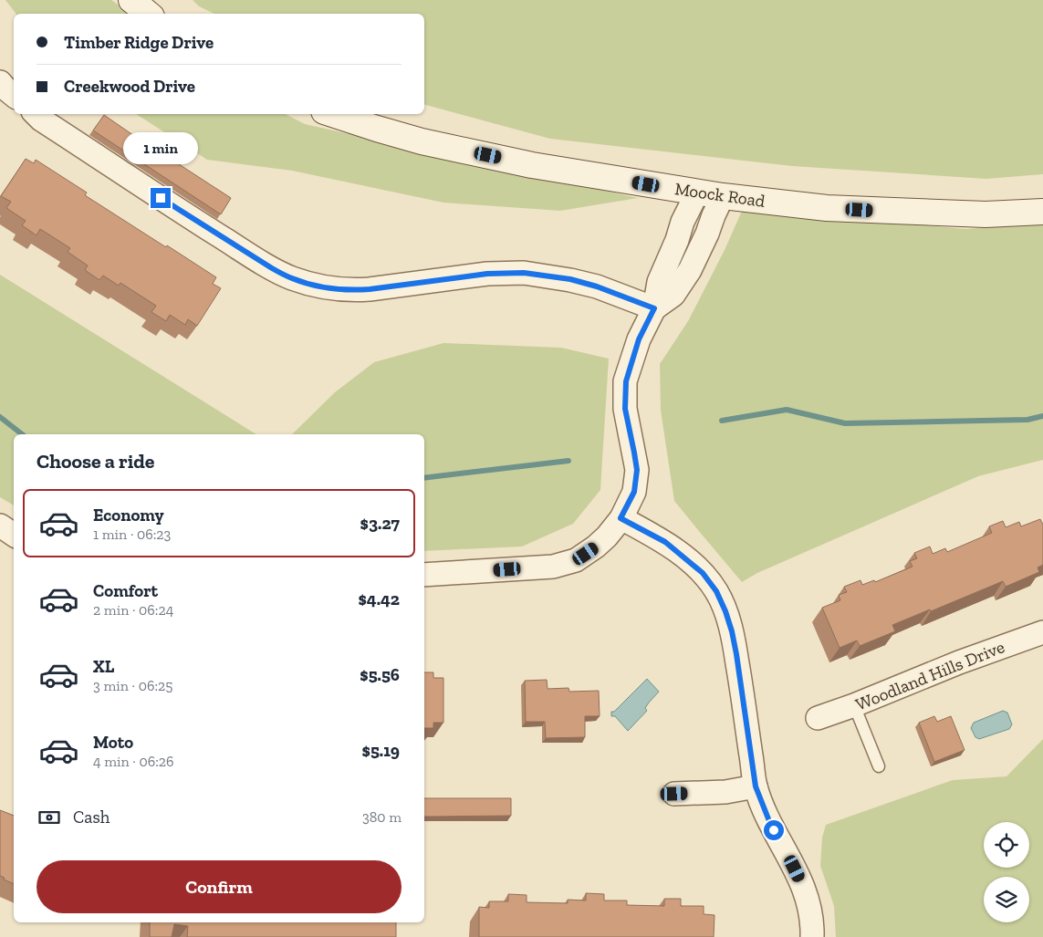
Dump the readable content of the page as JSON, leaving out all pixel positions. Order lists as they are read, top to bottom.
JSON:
{
  "streets": {
    "main road": ["Moock Road"],
    "street": ["Woodland Hills Drive"]
  },
  "page": {
    "banner": ["Timber Ridge Drive", "Creekwood Drive"],
    "bubble": "1 min",
    "heading": "Choose a ride",
    "list": [
      {
        "name": "Economy",
        "note": "1 min · 06:23",
        "value": "$3.27"
      },
      {
        "name": "Comfort",
        "note": "2 min · 06:24",
        "value": "$4.42"
      },
      {
        "name": "XL",
        "note": "3 min · 06:25",
        "value": "$5.56"
      },
      {
        "name": "Moto",
        "note": "4 min · 06:26",
        "value": "$5.19"
      }
    ],
    "pay": ["Cash", "380 m"],
    "buttons": "Confirm"
  }
}
